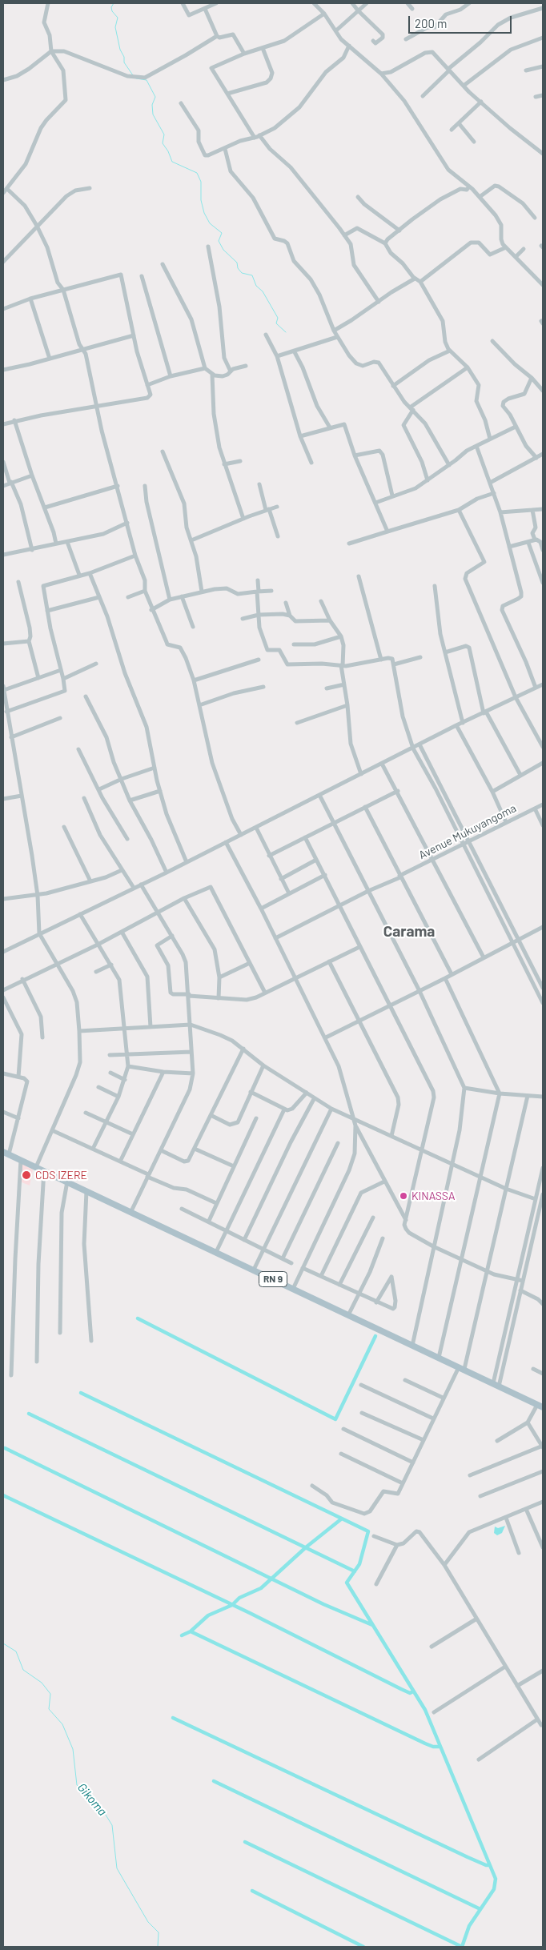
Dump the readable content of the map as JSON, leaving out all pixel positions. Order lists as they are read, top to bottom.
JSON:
{
  "streets": {
    "main road": ["RN 9"],
    "street": ["Avenue Mukuyangoma"]
  },
  "districts": ["Carama"],
  "water": ["Gikoma"],
  "places": ["CDS IZERE", "KINASSA"],
  "scale_bar": "200 m"
}
